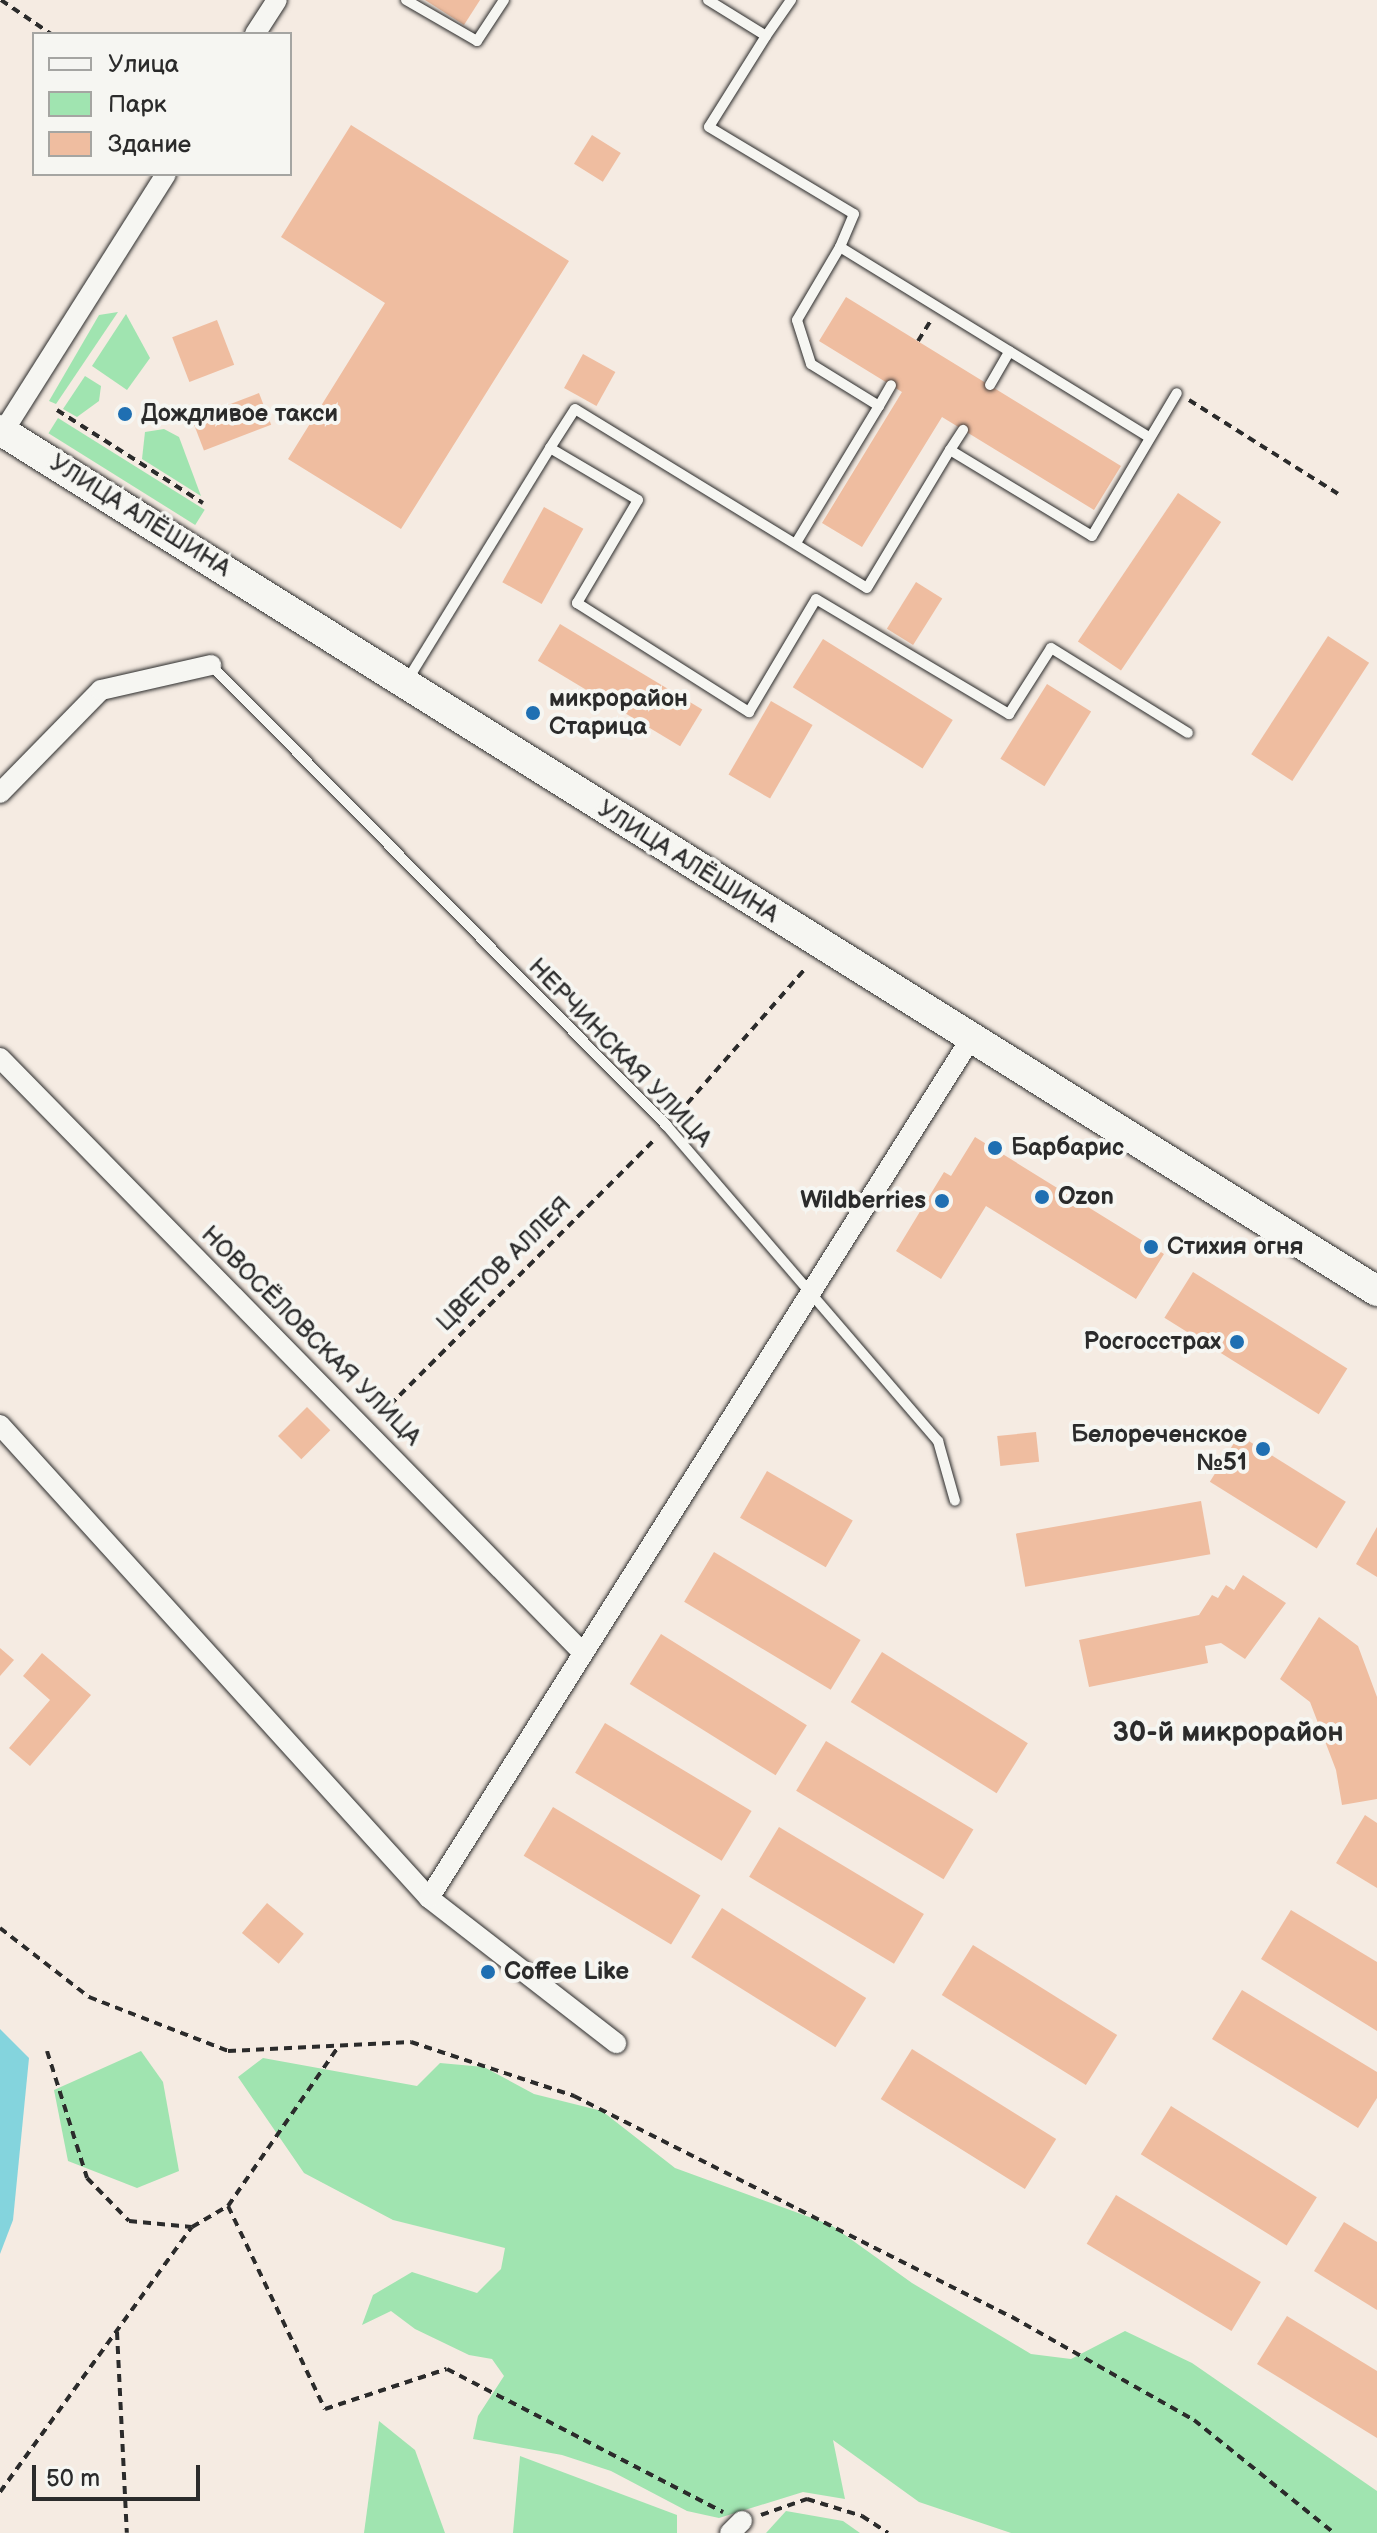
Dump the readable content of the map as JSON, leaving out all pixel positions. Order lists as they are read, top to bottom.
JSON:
{
  "streets": {
    "street": ["УЛИЦА АЛЁШИНА", "НОВОСЁЛОВСКАЯ УЛИЦА"],
    "lane": ["НЕРЧИНСКАЯ УЛИЦА"],
    "path": ["ЦВЕТОВ АЛЛЕЯ"]
  },
  "crossings": [
    ["НЕРЧИНСКАЯ УЛИЦА", "ЦВЕТОВ АЛЛЕЯ"],
    ["ЦВЕТОВ АЛЛЕЯ", "НОВОСЁЛОВСКАЯ УЛИЦА"]
  ],
  "districts": ["30-й микрорайон"],
  "places": [
    "Дождливое такси",
    "микрорайон Старица",
    "Барбарис",
    "Ozon",
    "Wildberries",
    "Стихия огня",
    "Росгосстрах",
    "Белореченское №51",
    "Coffee Like"
  ],
  "legend": ["Улица", "Парк", "Здание"],
  "scale_bar": "50 m"
}
